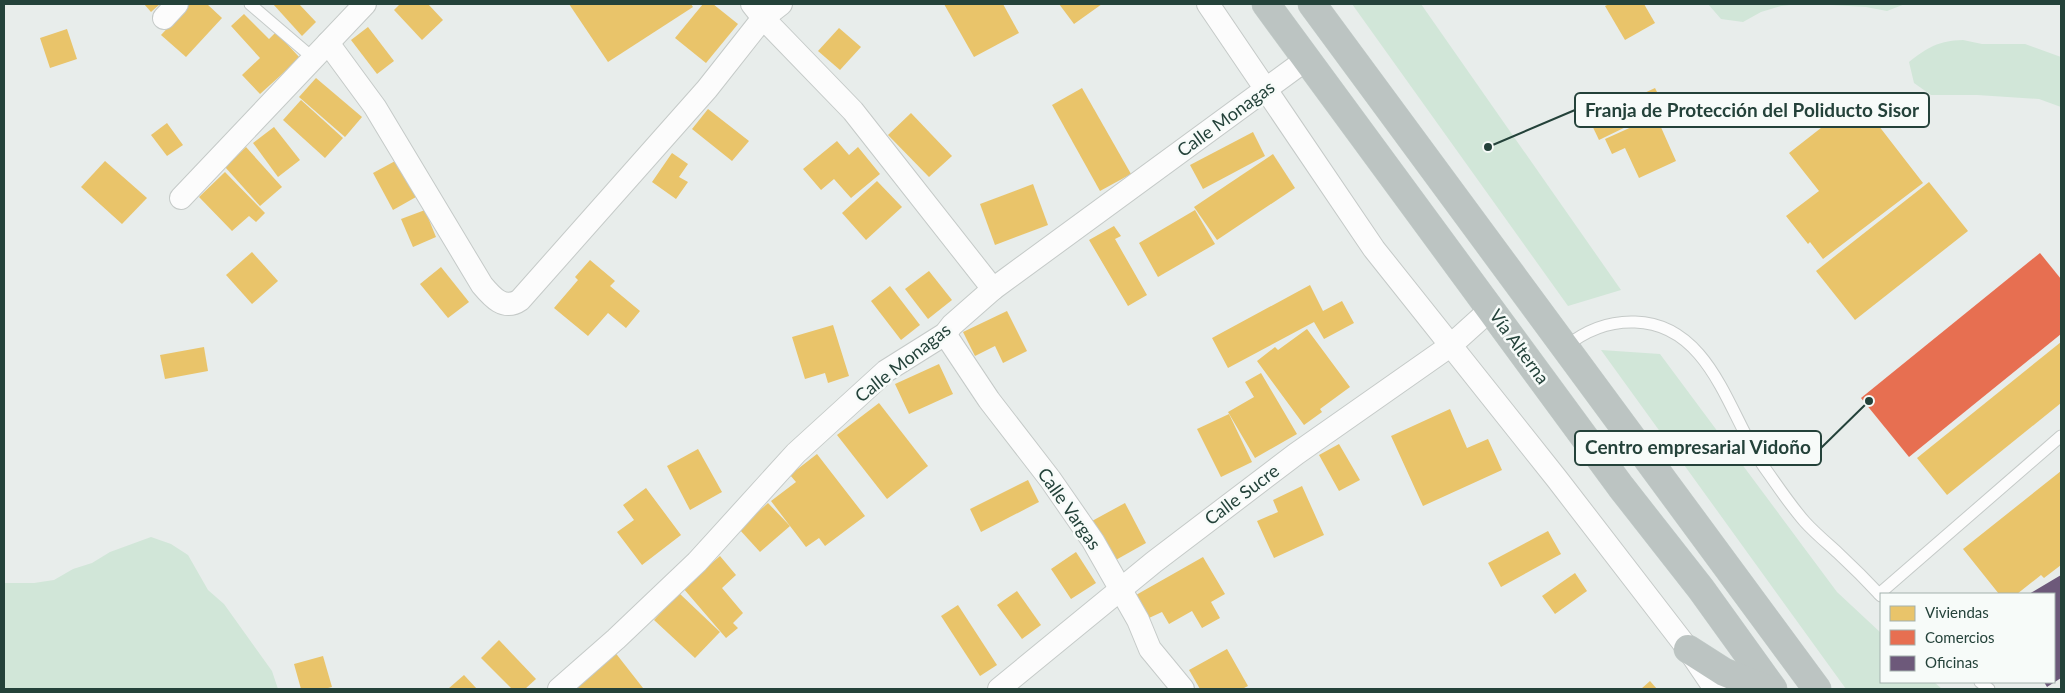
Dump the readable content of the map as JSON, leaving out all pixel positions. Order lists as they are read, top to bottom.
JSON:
{
  "streets": {
    "highway": ["Vía Alterna"],
    "street": ["Calle Monagas", "Calle Sucre", "Calle Vargas"]
  },
  "crossings": [
    ["Calle Monagas", "Vía Alterna"],
    ["Calle Monagas", "Calle Vargas"],
    ["Vía Alterna", "Calle Sucre"],
    ["Calle Sucre", "Calle Vargas"]
  ],
  "places": ["Franja de Protección del Poliducto Sisor", "Centro empresarial Vidoño"],
  "legend": ["Viviendas", "Comercios", "Oficinas"]
}
